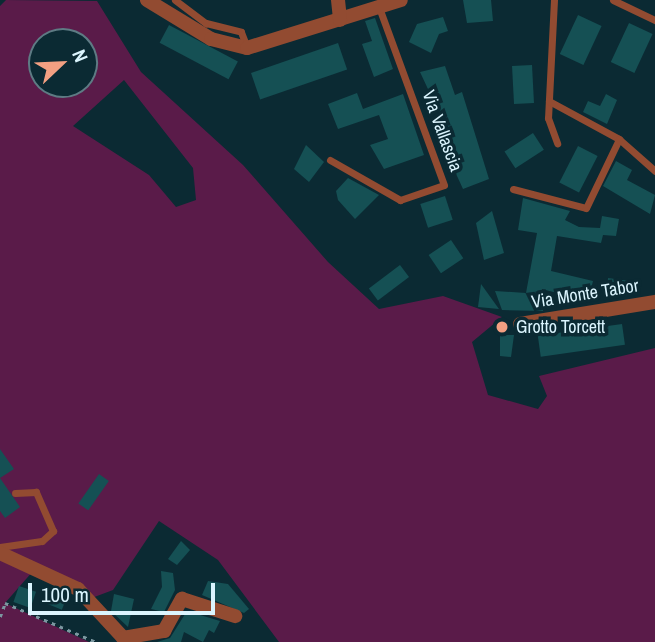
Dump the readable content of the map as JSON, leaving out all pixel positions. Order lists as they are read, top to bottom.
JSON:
{
  "streets": {
    "street": ["Via Monte Tabor"],
    "lane": ["Via Vallascia"]
  },
  "places": ["Grotto Torcett"],
  "scale_bar": "100 m",
  "north": "top right"
}
